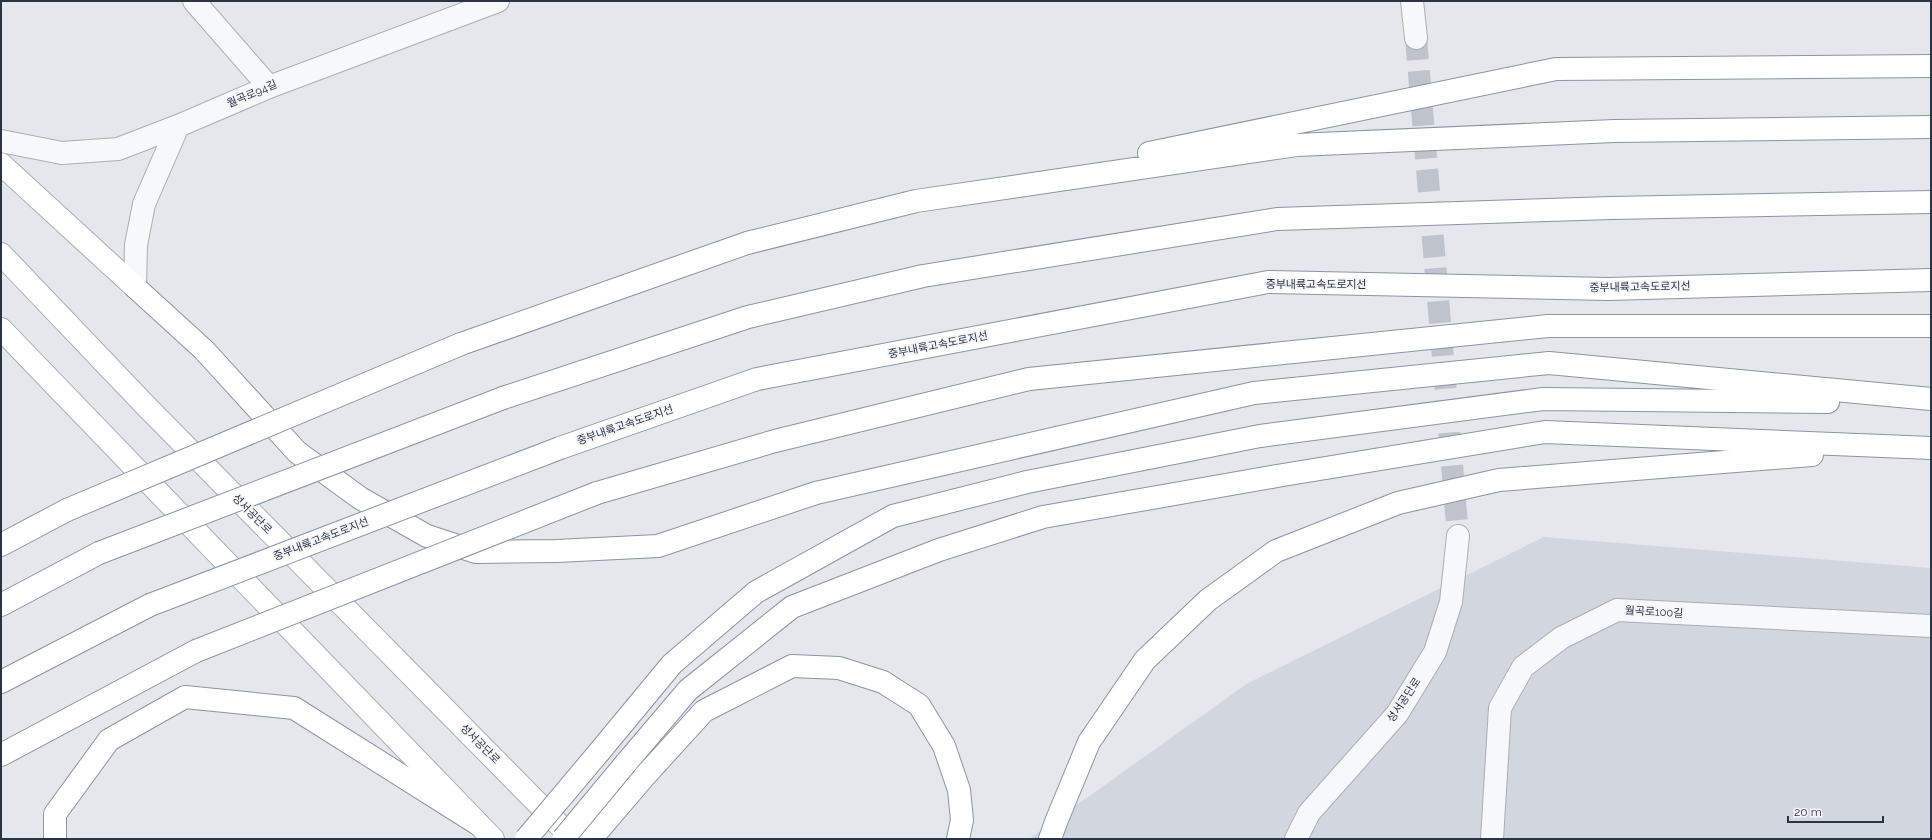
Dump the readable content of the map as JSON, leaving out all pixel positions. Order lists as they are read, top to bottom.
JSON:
{
  "streets": {
    "main road": ["중부내륙고속도로지선", "성서공단로"],
    "street": ["월곡로94길", "월곡로100길"]
  },
  "scale_bar": "20 m"
}
